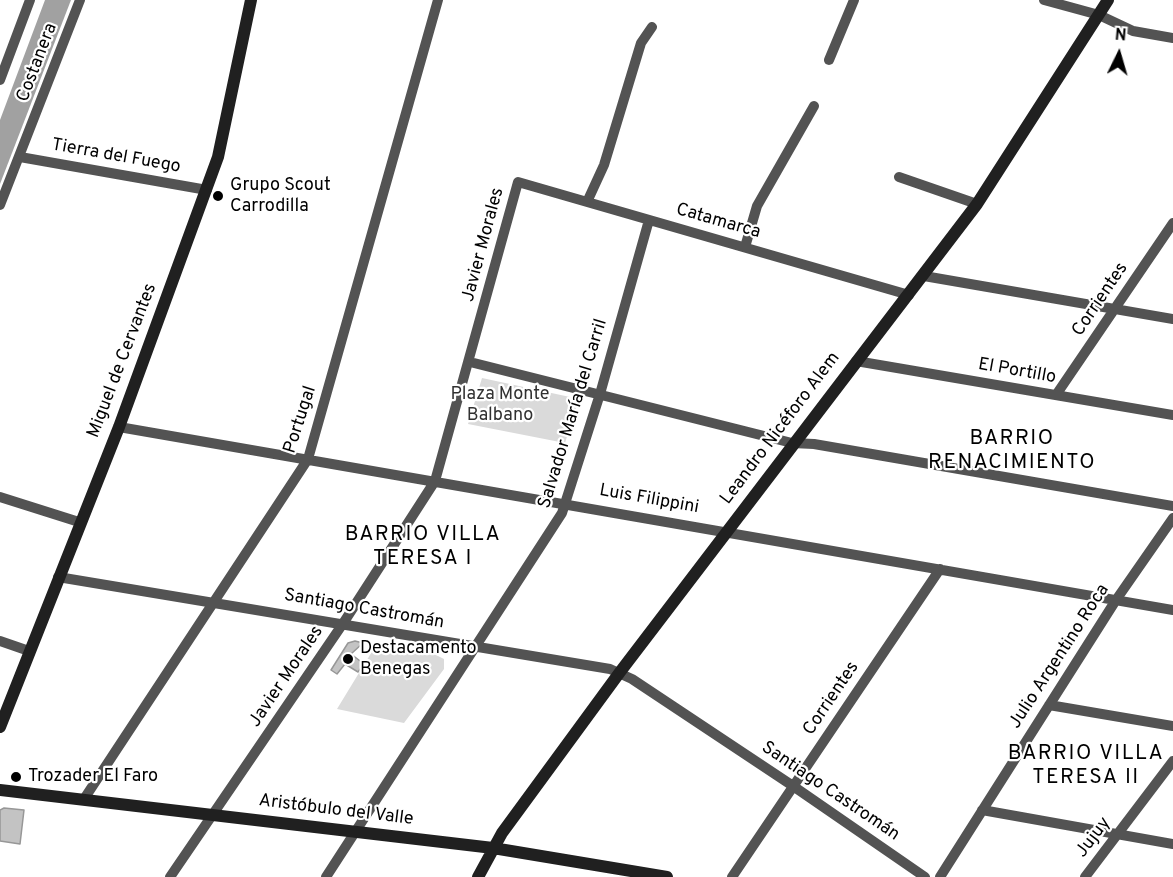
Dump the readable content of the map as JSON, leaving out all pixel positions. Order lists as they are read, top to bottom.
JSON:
{
  "streets": {
    "street": [
      "Costanera",
      "Tierra del Fuego",
      "Catamarca",
      "Javier Morales",
      "Corrientes",
      "Miguel de Cervantes",
      "El Portillo",
      "Salvador María del Carril",
      "Portugal",
      "Leandro Nicéforo Alem",
      "Luis Filippini",
      "Santiago Castromán",
      "Julio Argentino Roca",
      "Aristóbulo del Valle",
      "Jujuy"
    ]
  },
  "crossings": [
    ["Costanera", "Tierra del Fuego"],
    ["Tierra del Fuego", "Miguel de Cervantes"],
    ["Catamarca", "Javier Morales"],
    ["Catamarca", "Salvador María del Carril"],
    ["Catamarca", "Leandro Nicéforo Alem"],
    ["Javier Morales", "Luis Filippini"],
    ["Javier Morales", "Santiago Castromán"],
    ["Javier Morales", "Aristóbulo del Valle"],
    ["Corrientes", "El Portillo"],
    ["Corrientes", "Luis Filippini"],
    ["Corrientes", "Santiago Castromán"],
    ["Miguel de Cervantes", "Luis Filippini"],
    ["Miguel de Cervantes", "Santiago Castromán"],
    ["El Portillo", "Leandro Nicéforo Alem"],
    ["Salvador María del Carril", "Luis Filippini"],
    ["Salvador María del Carril", "Santiago Castromán"],
    ["Salvador María del Carril", "Aristóbulo del Valle"],
    ["Portugal", "Luis Filippini"],
    ["Portugal", "Santiago Castromán"],
    ["Portugal", "Aristóbulo del Valle"],
    ["Leandro Nicéforo Alem", "Luis Filippini"],
    ["Leandro Nicéforo Alem", "Santiago Castromán"],
    ["Leandro Nicéforo Alem", "Aristóbulo del Valle"],
    ["Luis Filippini", "Julio Argentino Roca"]
  ],
  "districts": ["BARRIO RENACIMIENTO", "BARRIO VILLA TERESA I", "BARRIO VILLA TERESA II"],
  "parks": ["Plaza Monte Balbano"],
  "places": ["Grupo Scout Carrodilla", "Destacamento Benegas", "Trozader El Faro"],
  "north": "top"
}
